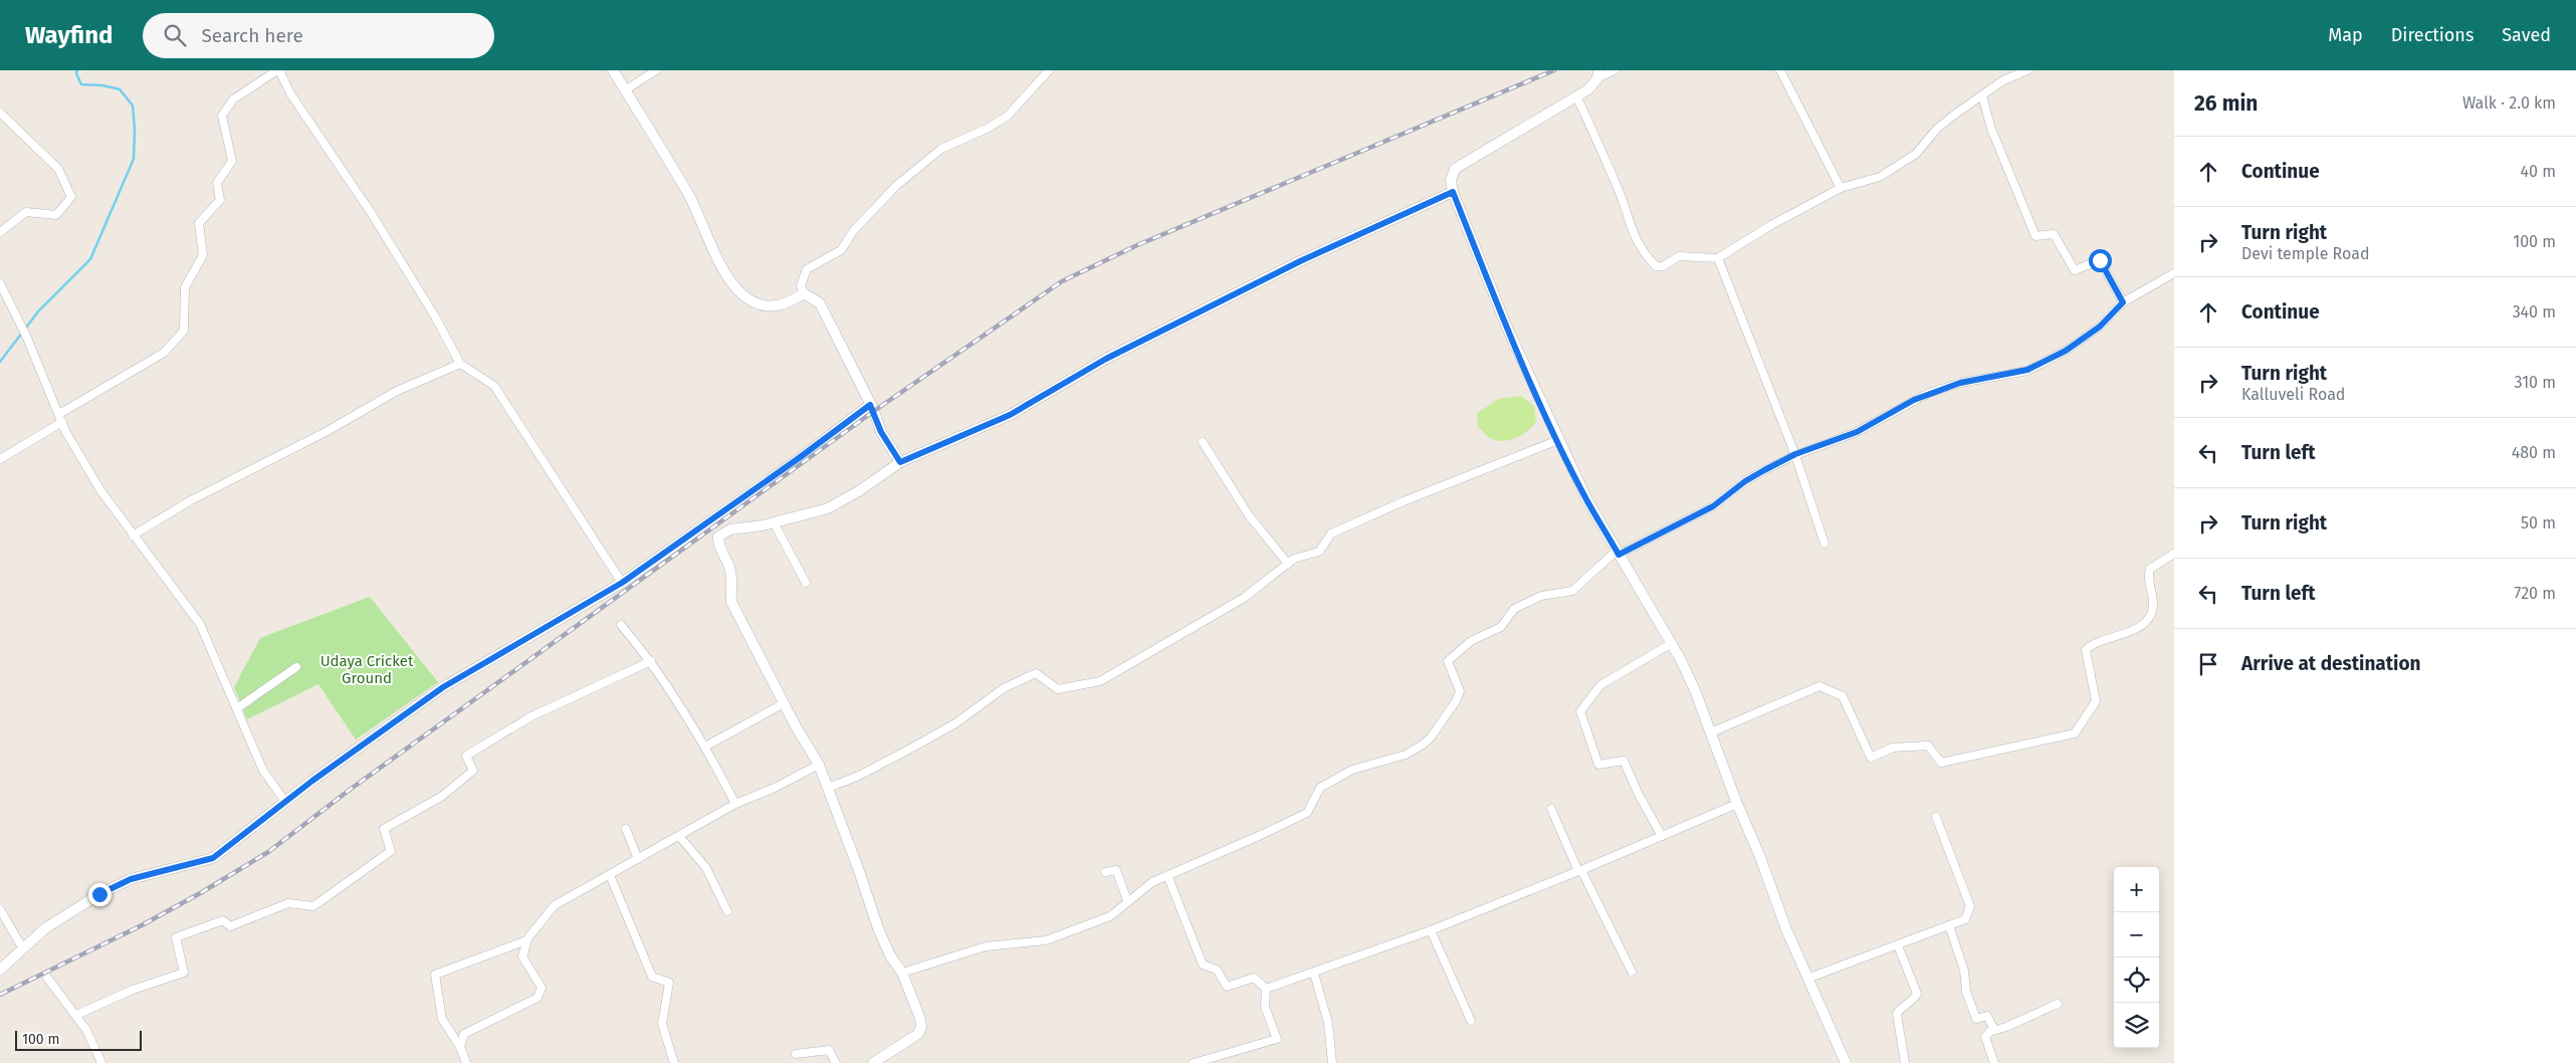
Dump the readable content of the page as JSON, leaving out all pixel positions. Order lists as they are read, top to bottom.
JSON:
{
  "parks": ["Udaya Cricket Ground"],
  "scale_bar": "100 m",
  "page": {
    "header": "Wayfind",
    "search": "Search here",
    "nav": ["Map", "Directions", "Saved"],
    "heading": ["26 min", "Walk · 2.0 km"],
    "list": [
      ["Continue", "40 m"],
      ["Turn right", "Devi temple Road", "100 m"],
      ["Continue", "340 m"],
      ["Turn right", "Kalluveli Road", "310 m"],
      ["Turn left", "480 m"],
      ["Turn right", "50 m"],
      ["Turn left", "720 m"],
      "Arrive at destination"
    ],
    "map_buttons": ["+", "−"],
    "scale": "100 m"
  }
}
